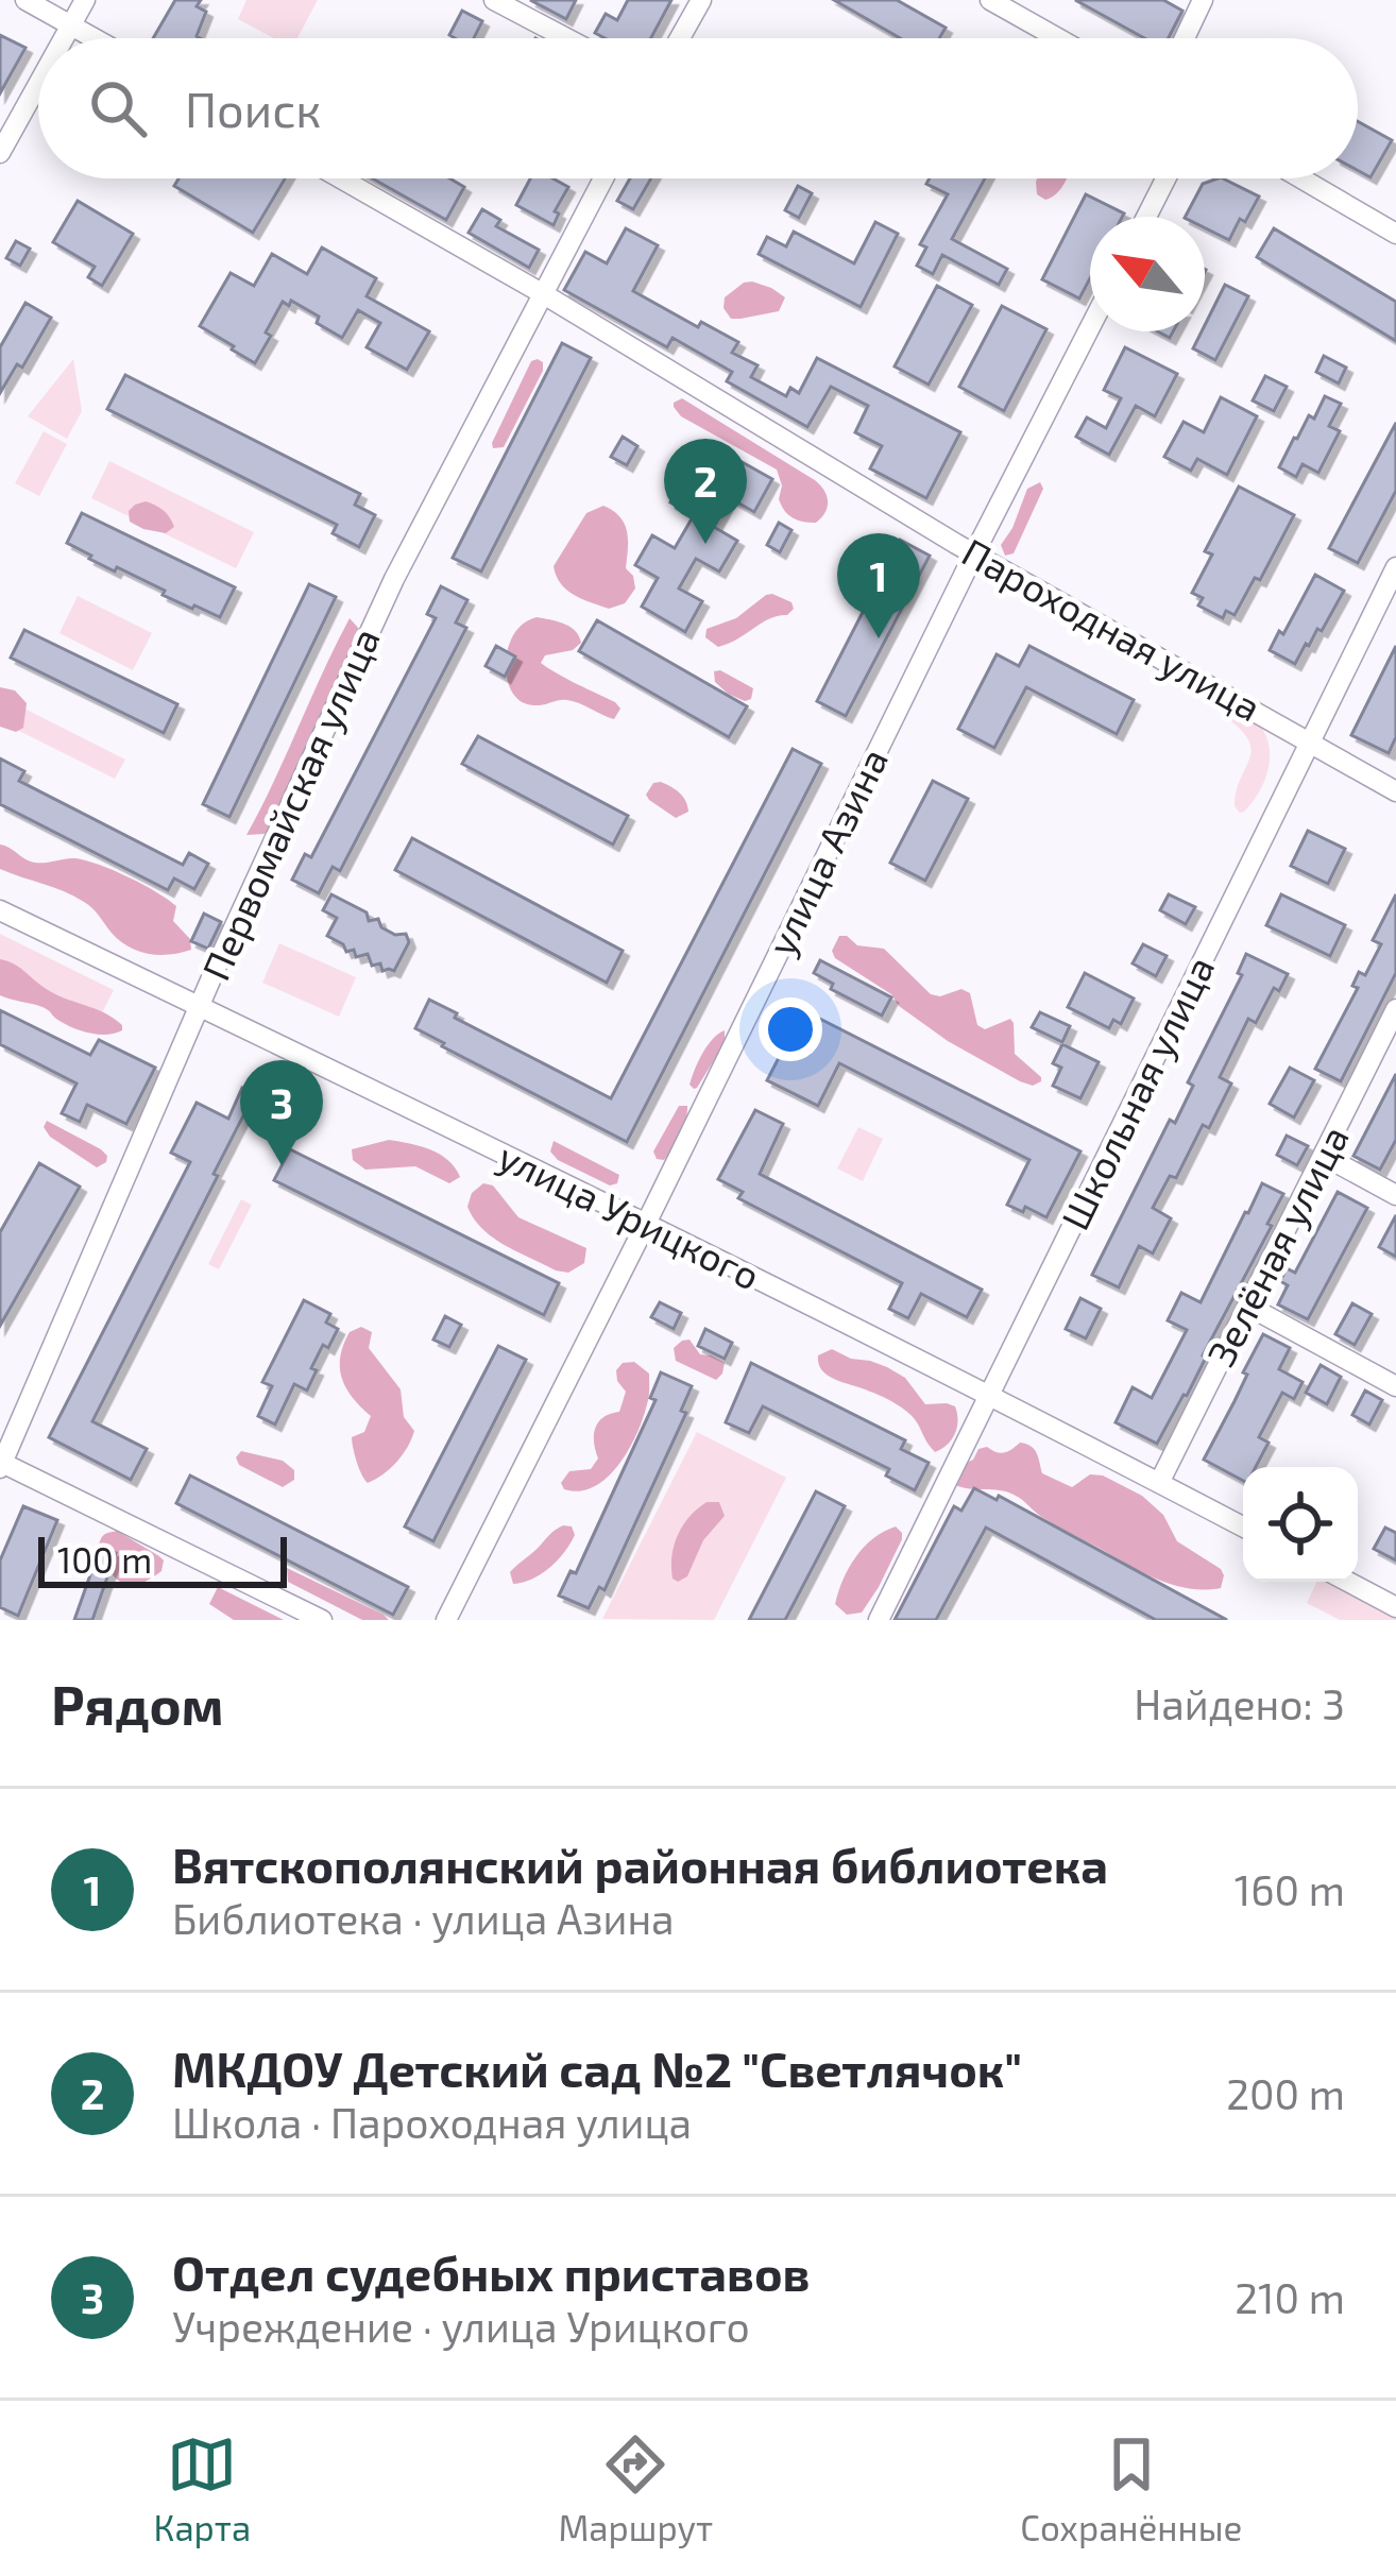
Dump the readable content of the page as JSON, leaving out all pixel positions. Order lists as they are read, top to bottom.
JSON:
{
  "streets": {
    "street": [
      "Пароходная улица",
      "Первомайская улица",
      "улица Азина",
      "Школьная улица",
      "улица Урицкого",
      "Зелёная улица"
    ]
  },
  "crossings": [
    ["Пароходная улица", "Первомайская улица"],
    ["Пароходная улица", "улица Азина"],
    ["Пароходная улица", "Школьная улица"],
    ["Первомайская улица", "улица Урицкого"],
    ["улица Азина", "улица Урицкого"],
    ["Школьная улица", "улица Урицкого"],
    ["улица Урицкого", "Зелёная улица"]
  ],
  "scale_bar": "100 m",
  "north": "top left",
  "page": {
    "search": "Поиск",
    "pins": ["2", "1", "3"],
    "scale": "100 m",
    "heading": ["Рядом", "Найдено: 3"],
    "list": [
      {
        "mark": "1",
        "name": "Вятскополянский районная библиотека",
        "note": "Библиотека · улица Азина",
        "value": "160 m"
      },
      {
        "mark": "2",
        "name": "МКДОУ Детский сад №2 \"Светлячок\"",
        "note": "Школа · Пароходная улица",
        "value": "200 m"
      },
      {
        "mark": "3",
        "name": "Отдел судебных приставов",
        "note": "Учреждение · улица Урицкого",
        "value": "210 m"
      }
    ],
    "nav": ["Карта", "Маршрут", "Сохранённые"]
  }
}
